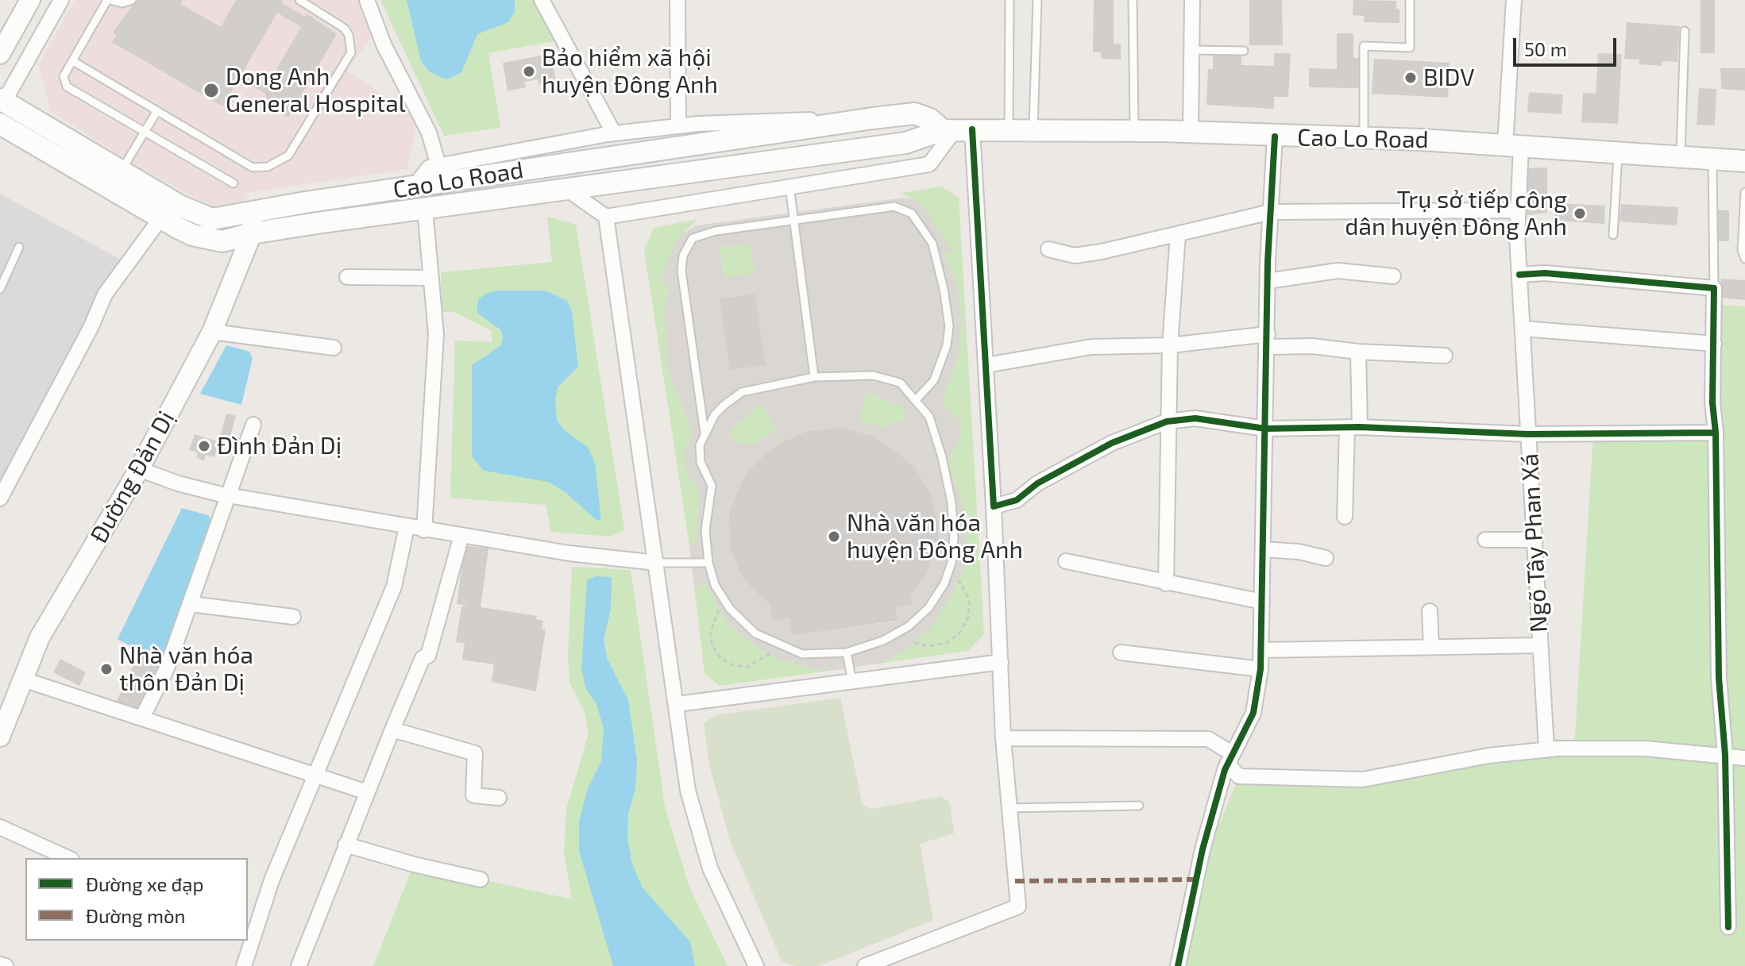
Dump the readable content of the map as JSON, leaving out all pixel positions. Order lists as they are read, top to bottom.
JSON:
{
  "streets": {
    "main road": ["Cao Lo Road"],
    "street": ["Đường Đản Dị", "Ngõ Tây Phan Xá"]
  },
  "crossings": [
    ["Cao Lo Road", "Đường Đản Dị"],
    ["Cao Lo Road", "Ngõ Tây Phan Xá"]
  ],
  "places": [
    "Bảo hiểm xã hội huyện Đông Anh",
    "BIDV",
    "Dong Anh General Hospital",
    "Trụ sở tiếp công dân huyện Đông Anh",
    "Đình Đản Dị",
    "Nhà văn hóa huyện Đông Anh",
    "Nhà văn hóa thôn Đản Dị"
  ],
  "legend": ["Đường xe đạp", "Đường mòn"],
  "scale_bar": "50 m"
}
